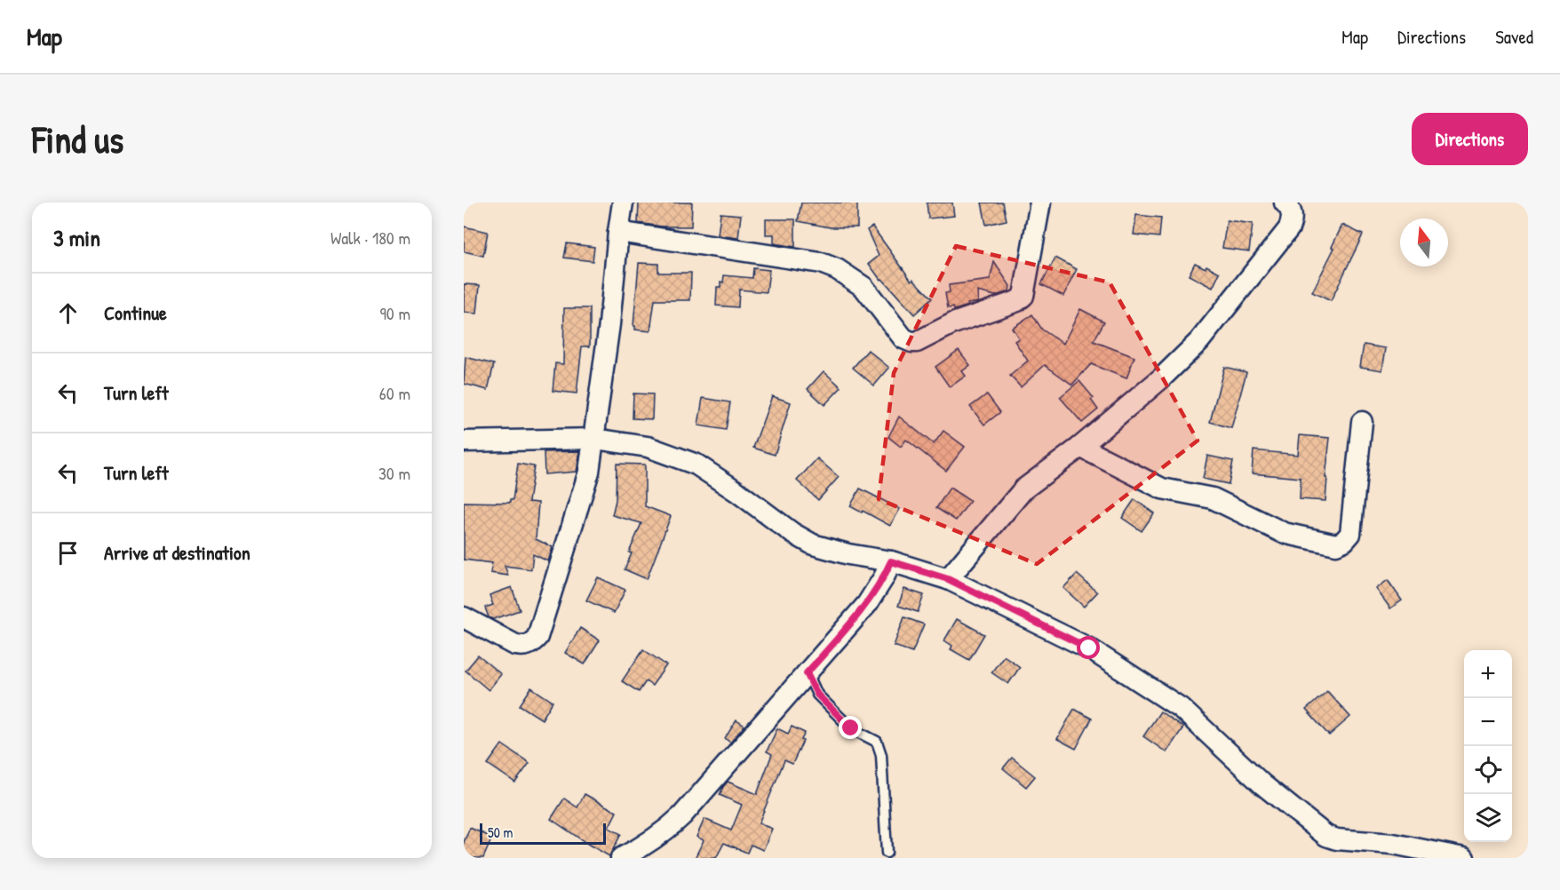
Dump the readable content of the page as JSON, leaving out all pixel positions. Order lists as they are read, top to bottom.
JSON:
{
  "scale_bar": "50 m",
  "north": "top",
  "page": {
    "header": "Map",
    "nav": ["Map", "Directions", "Saved"],
    "buttons": "Directions",
    "title": "Find us",
    "heading": ["3 min", "Walk · 180 m"],
    "list": [
      ["Continue", "90 m"],
      ["Turn left", "60 m"],
      ["Turn left", "30 m"],
      "Arrive at destination"
    ],
    "map_buttons": ["+", "−"],
    "scale": "50 m"
  }
}
